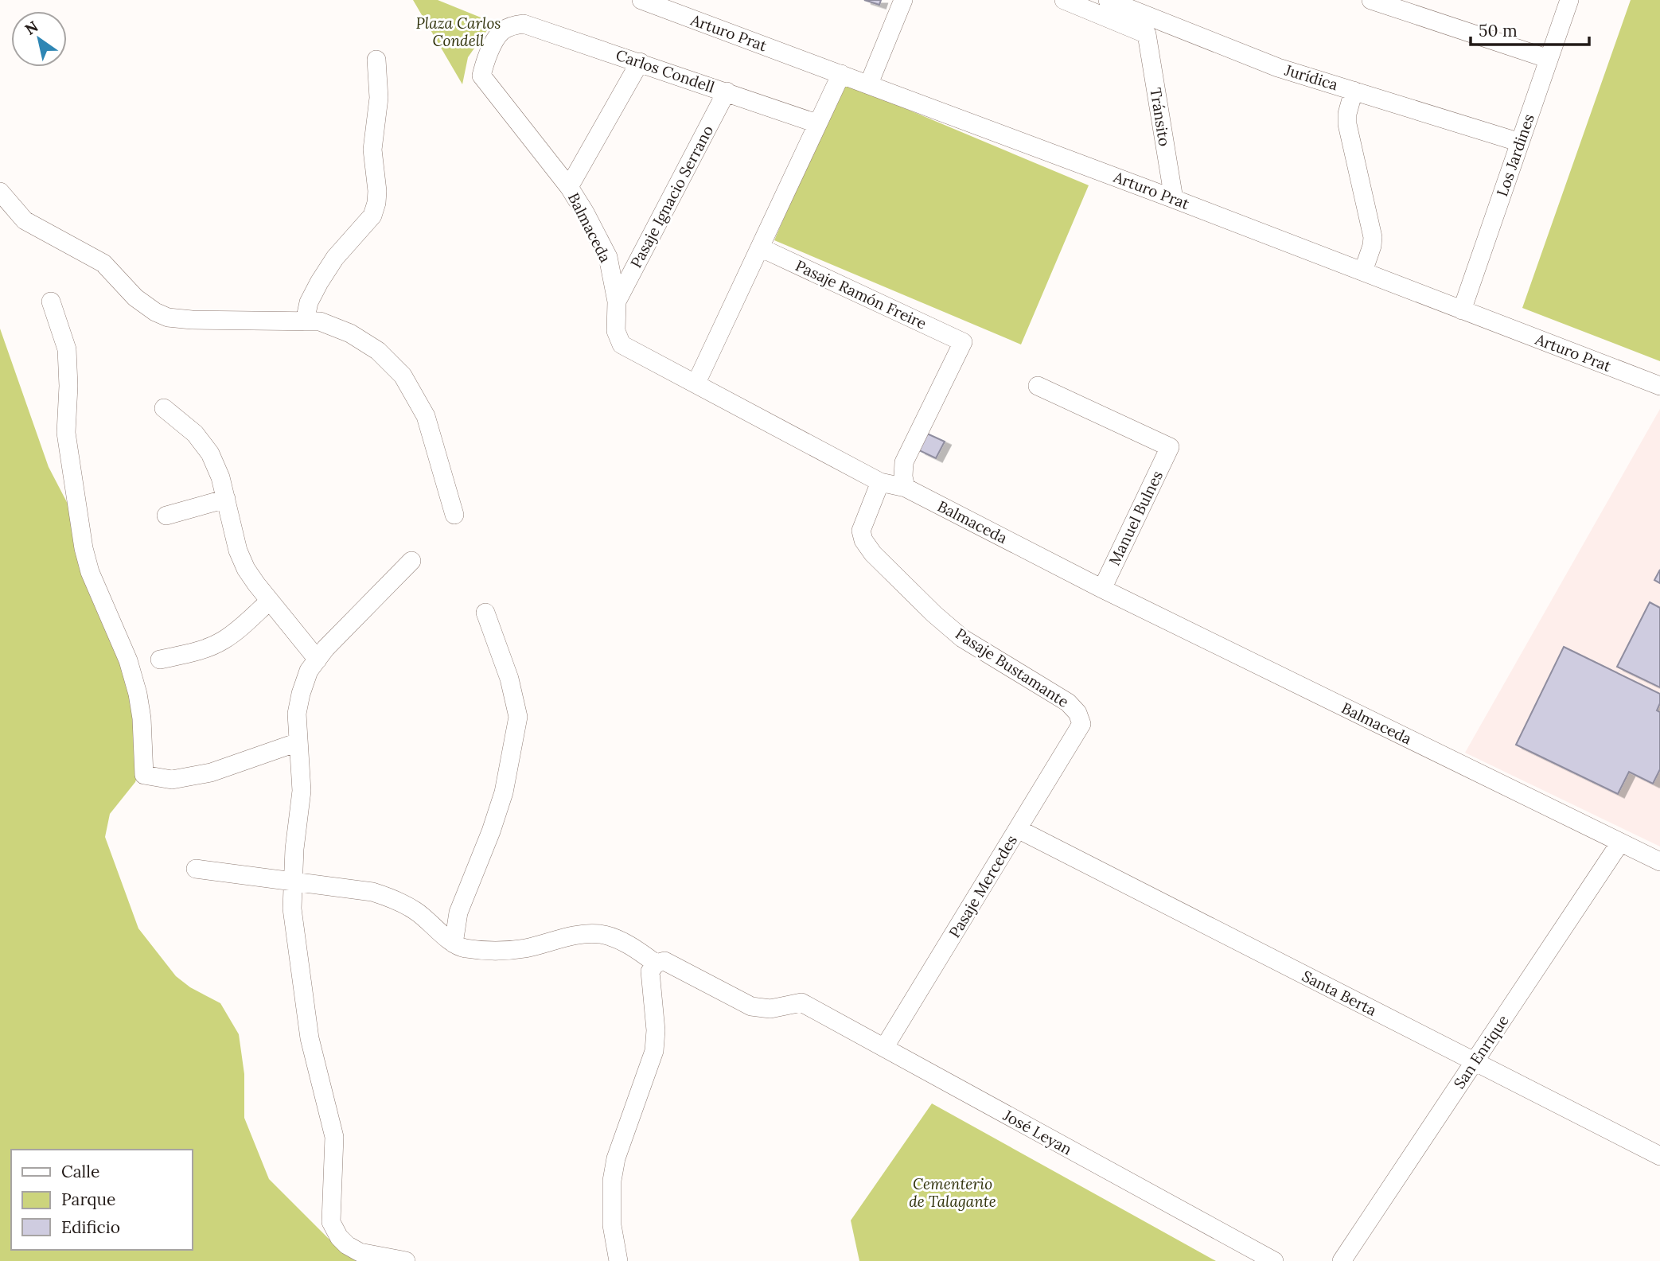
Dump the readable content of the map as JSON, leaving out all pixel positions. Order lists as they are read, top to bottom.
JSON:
{
  "streets": {
    "street": [
      "Arturo Prat",
      "Carlos Condell",
      "Jurídica",
      "Tránsito",
      "Los Jardines",
      "Pasaje Ignacio Serrano",
      "Balmaceda",
      "Pasaje Ramón Freire",
      "Manuel Bulnes",
      "Pasaje Bustamante",
      "Pasaje Mercedes",
      "Santa Berta",
      "San Enrique",
      "José Leyan"
    ]
  },
  "crossings": [
    ["Arturo Prat", "Tránsito"],
    ["Arturo Prat", "Los Jardines"],
    ["Carlos Condell", "Pasaje Ignacio Serrano"],
    ["Carlos Condell", "Balmaceda"],
    ["Jurídica", "Los Jardines"],
    ["Pasaje Ignacio Serrano", "Balmaceda"],
    ["Balmaceda", "Pasaje Ramón Freire"],
    ["Balmaceda", "Manuel Bulnes"],
    ["Balmaceda", "Pasaje Bustamante"],
    ["Balmaceda", "San Enrique"],
    ["Pasaje Bustamante", "Pasaje Mercedes"],
    ["Pasaje Mercedes", "Santa Berta"],
    ["Pasaje Mercedes", "José Leyan"],
    ["Santa Berta", "San Enrique"]
  ],
  "parks": ["Plaza Carlos Condell", "Cementerio de Talagante"],
  "legend": ["Calle", "Parque", "Edificio"],
  "scale_bar": "50 m",
  "north": "top left"
}
